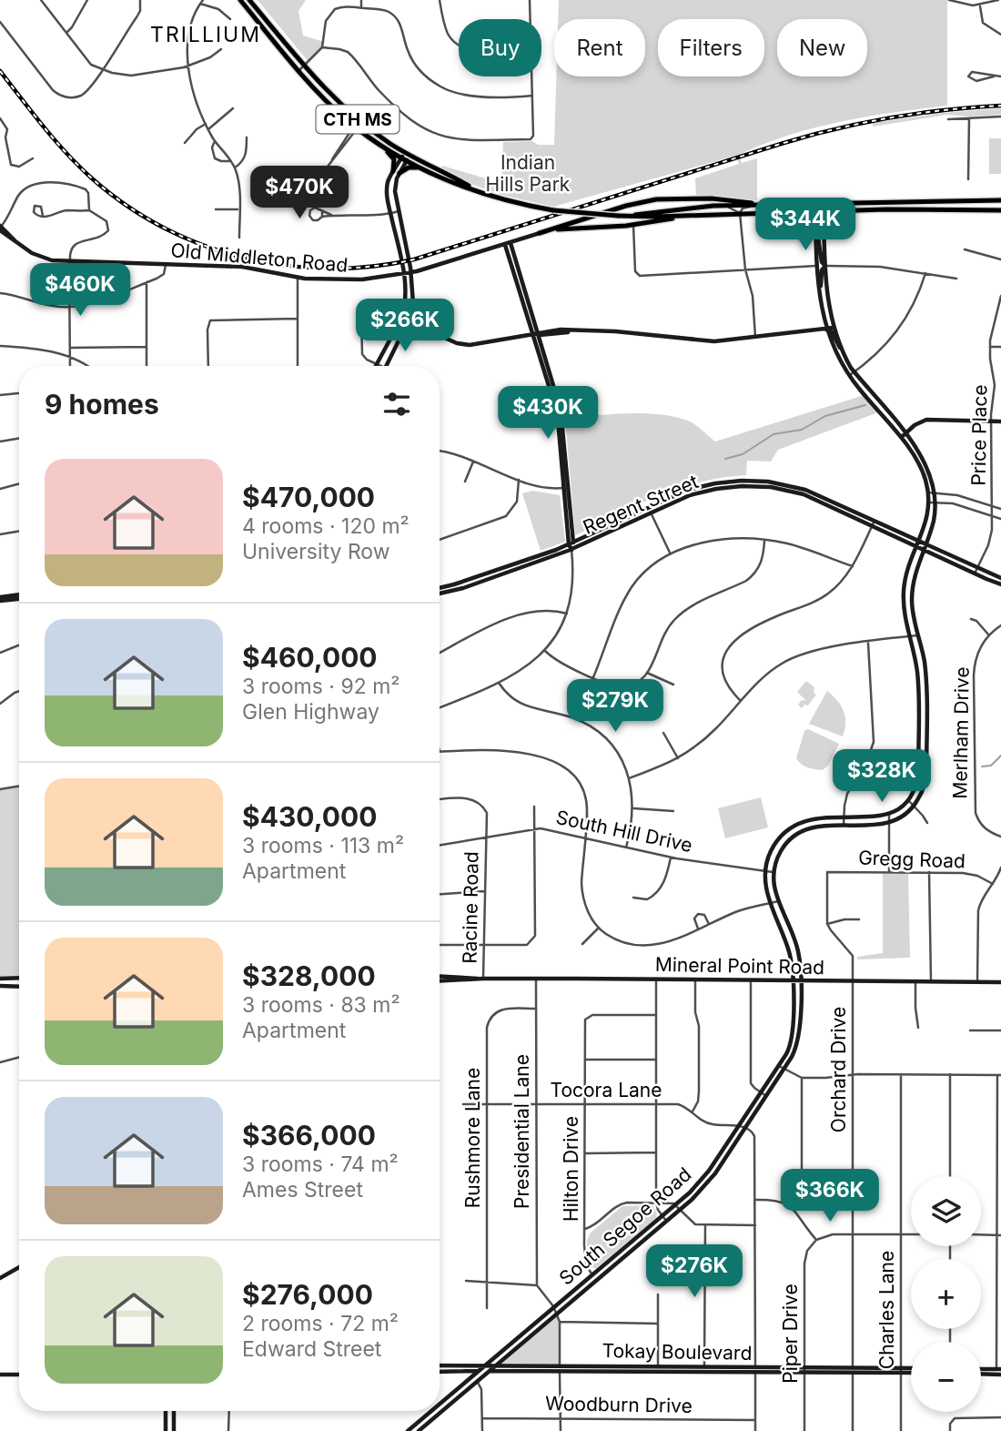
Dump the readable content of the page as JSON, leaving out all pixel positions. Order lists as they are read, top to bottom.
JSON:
{
  "streets": {
    "main road": ["CTH MS"],
    "street": [
      "Old Middleton Road",
      "Price Place",
      "Regent Street",
      "Merlham Drive",
      "South Hill Drive",
      "Gregg Road",
      "Racine Road",
      "Mineral Point Road",
      "Orchard Drive",
      "Tocora Lane",
      "Presidential Lane",
      "Rushmore Lane",
      "Hilton Drive",
      "South Segoe Road",
      "Charles Lane",
      "Piper Drive",
      "Tokay Boulevard",
      "Woodburn Drive"
    ]
  },
  "crossings": [
    ["Price Place", "Regent Street"],
    ["South Hill Drive", "Racine Road"],
    ["South Hill Drive", "South Segoe Road"],
    ["Gregg Road", "Orchard Drive"],
    ["Racine Road", "Mineral Point Road"],
    ["Mineral Point Road", "Orchard Drive"],
    ["Mineral Point Road", "Presidential Lane"],
    ["Mineral Point Road", "South Segoe Road"],
    ["Orchard Drive", "Tokay Boulevard"],
    ["Tocora Lane", "Presidential Lane"],
    ["Tocora Lane", "Rushmore Lane"],
    ["Tocora Lane", "Hilton Drive"],
    ["Tocora Lane", "South Segoe Road"],
    ["Presidential Lane", "Rushmore Lane"],
    ["Hilton Drive", "South Segoe Road"],
    ["South Segoe Road", "Tokay Boulevard"],
    ["Charles Lane", "Tokay Boulevard"],
    ["Piper Drive", "Tokay Boulevard"]
  ],
  "districts": ["TRILLIUM"],
  "parks": ["Indian Hills Park"],
  "page": {
    "chip": [
      "Buy",
      "Rent",
      "Filters",
      "New"
    ],
    "price": [
      "$470K",
      "$344K",
      "$460K",
      "$266K",
      "$430K",
      "$279K",
      "$328K",
      "$366K",
      "$276K"
    ],
    "heading": "9 homes",
    "list": [
      {
        "name": "$470,000",
        "note": "4 rooms · 120 m² · University Row"
      },
      {
        "name": "$460,000",
        "note": "3 rooms · 92 m² · Glen Highway"
      },
      {
        "name": "$430,000",
        "note": "3 rooms · 113 m² · Apartment"
      },
      {
        "name": "$328,000",
        "note": "3 rooms · 83 m² · Apartment"
      },
      {
        "name": "$366,000",
        "note": "3 rooms · 74 m² · Ames Street"
      },
      {
        "name": "$276,000",
        "note": "2 rooms · 72 m² · Edward Street"
      }
    ],
    "map_buttons": ["+", "−"]
  }
}
